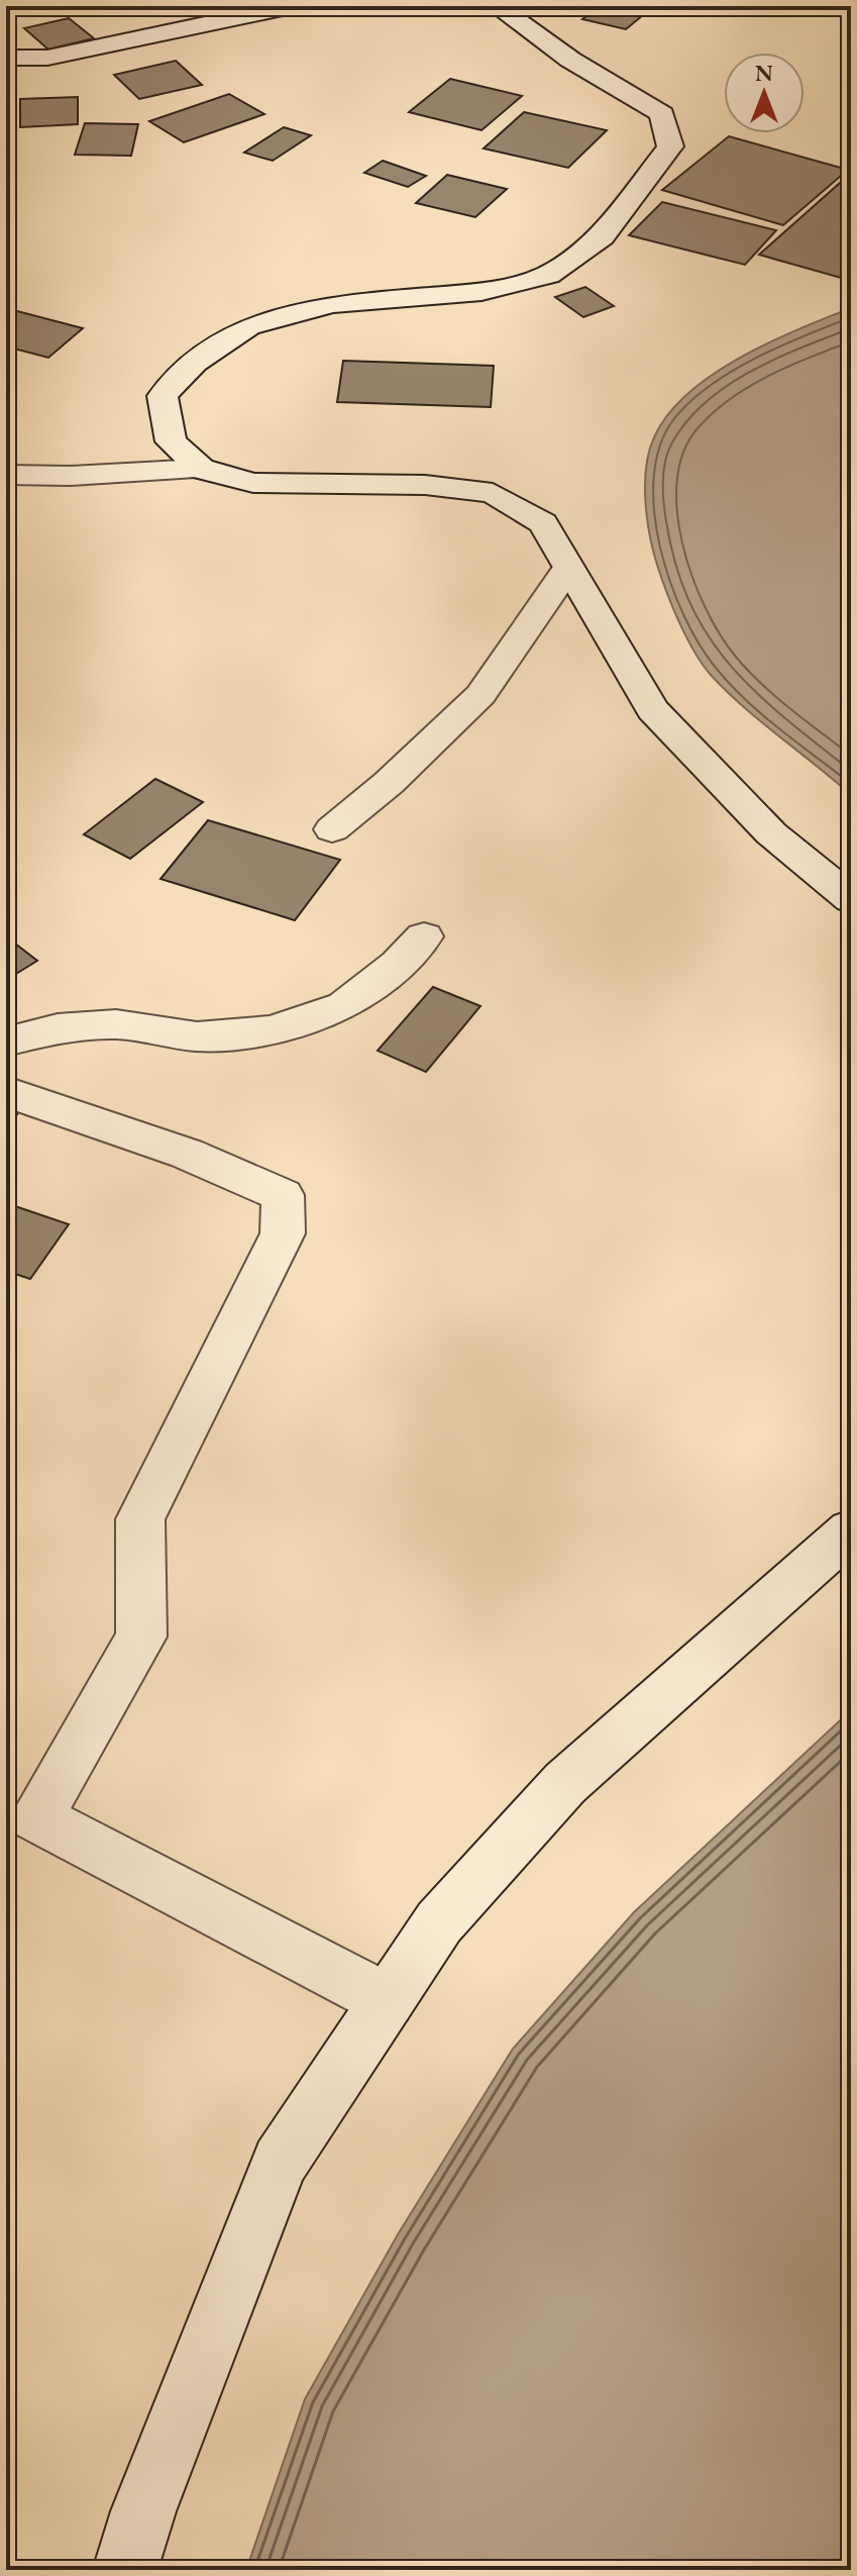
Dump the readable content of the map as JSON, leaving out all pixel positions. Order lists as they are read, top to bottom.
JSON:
{
  "north": "top"
}
